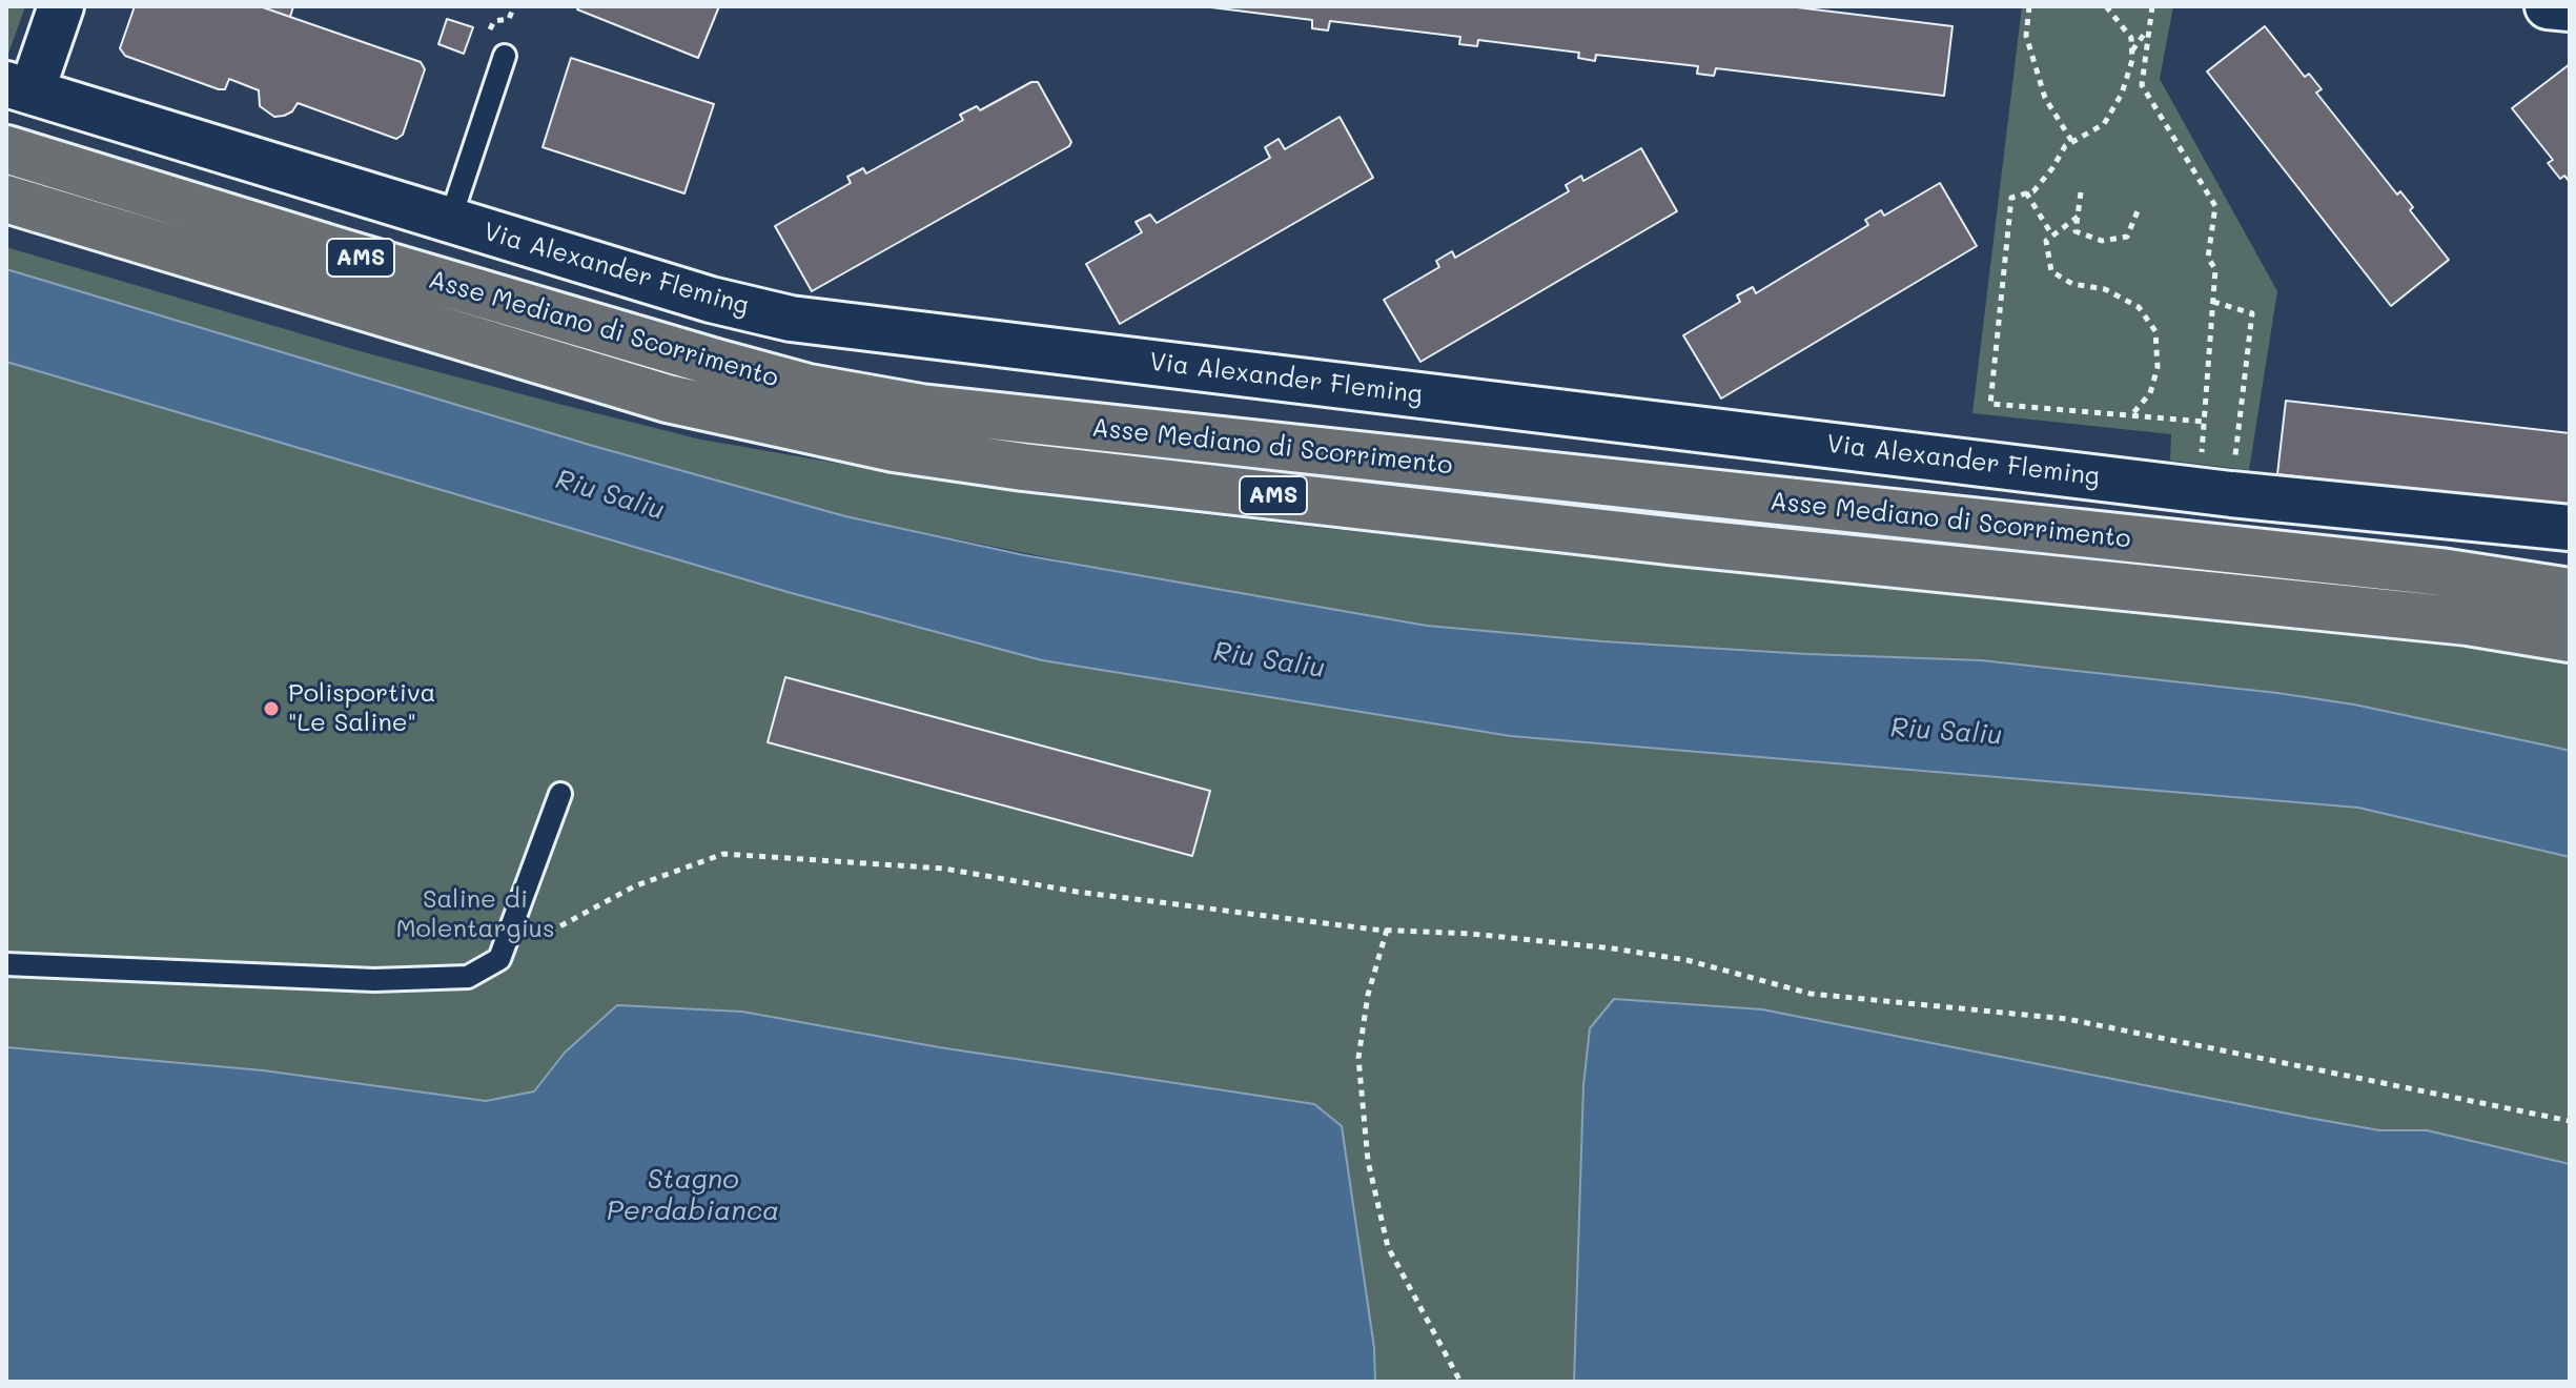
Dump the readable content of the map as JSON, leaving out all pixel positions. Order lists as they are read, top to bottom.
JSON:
{
  "streets": {
    "highway": ["AMS", "Asse Mediano di Scorrimento"],
    "street": ["Via Alexander Fleming"]
  },
  "water": ["Riu Saliu", "Stagno Perdabianca"],
  "parks": ["Saline di Molentargius"],
  "places": ["Polisportiva \"Le Saline\""]
}
